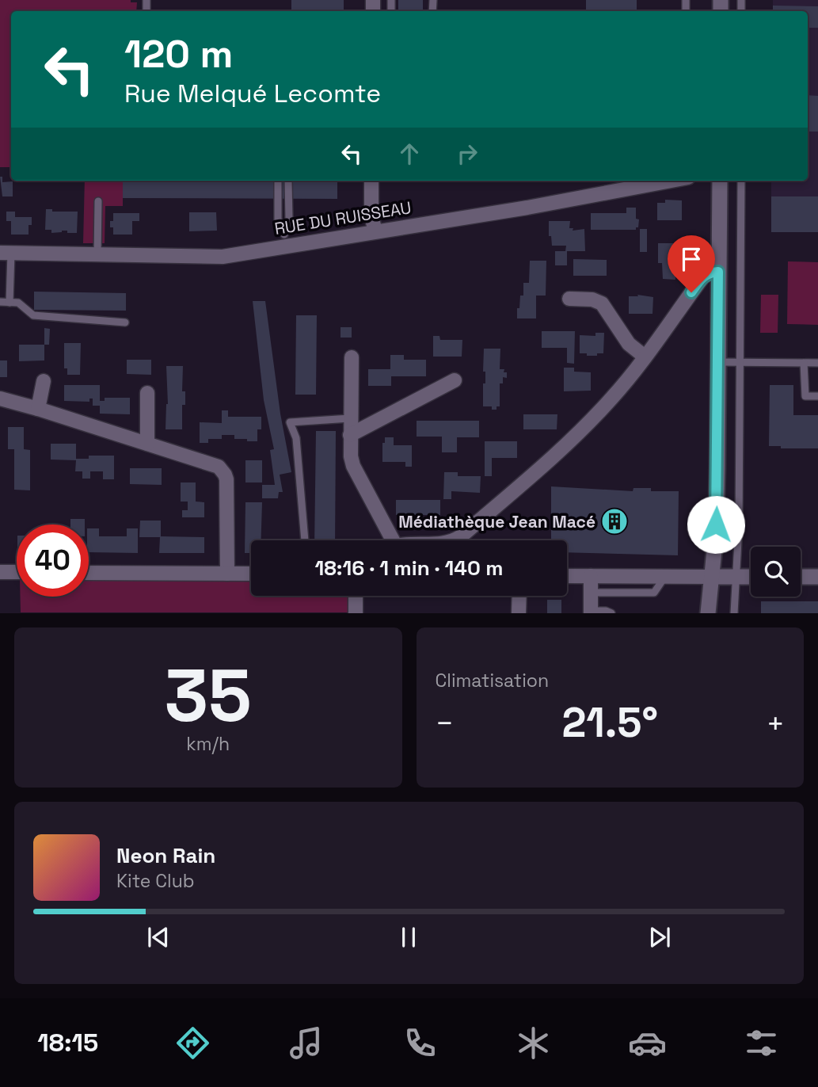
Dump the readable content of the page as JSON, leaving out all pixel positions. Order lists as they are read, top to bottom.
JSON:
{
  "streets": {
    "street": ["RUE DU RUISSEAU"]
  },
  "places": {
    "building": ["Médiathèque Jean Macé"]
  },
  "page": {
    "turn": ["120 m", "Rue Melqué Lecomte"],
    "limit": "40",
    "trip": "18:16 · 1 min · 140 m",
    "tile": [
      ["35", "km/h"],
      "Climatisation"
    ],
    "heat": ["−", "21.5°", "+"],
    "song": ["Neon Rain", "Kite Club"],
    "tabs": "18:15"
  }
}
